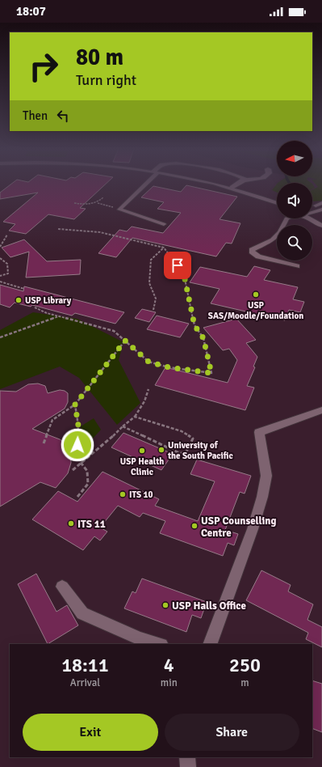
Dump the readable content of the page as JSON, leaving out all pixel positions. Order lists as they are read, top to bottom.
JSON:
{
  "places": [
    "USP SAS/Moodle/Foundation",
    "USP Library",
    "University of the South Pacific",
    "USP Health Clinic",
    "ITS 10",
    "ITS 11",
    "USP Counselling Centre",
    "USP Halls Office"
  ],
  "north": "left",
  "page": {
    "status": "18:07",
    "turn": ["80 m", "Turn right"],
    "then": "Then",
    "eta": [
      "18:11",
      "Arrival",
      "4",
      "min",
      "250",
      "m"
    ],
    "buttons": ["Exit", "Share"]
  }
}
